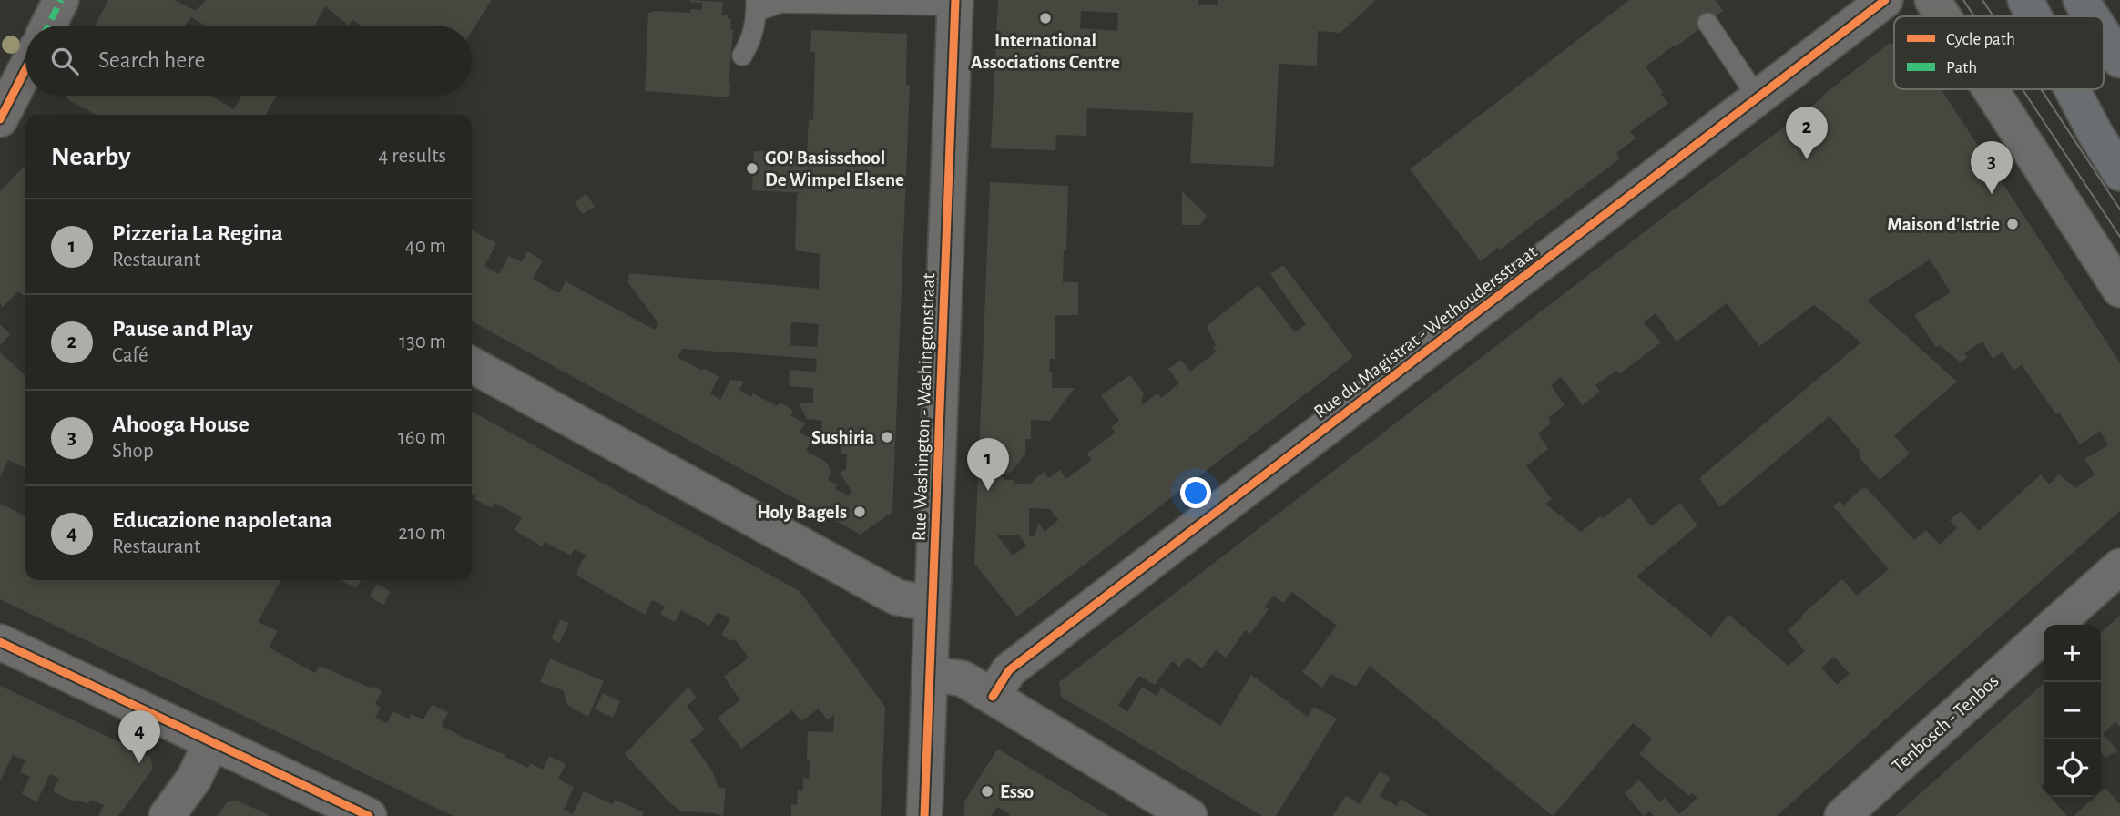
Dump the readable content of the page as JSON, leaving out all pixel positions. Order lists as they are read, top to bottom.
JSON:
{
  "streets": {
    "street": ["Rue du Magistrat - Wethoudersstraat", "Rue Washington - Washingtonstraat", "Tenbosch - Tenbos"]
  },
  "places": [
    "International Associations Centre",
    "GO! Basisschool De Wimpel Elsene",
    "Maison d'Istrie",
    "Sushiria",
    "Holy Bagels",
    "Esso"
  ],
  "legend": ["Cycle path", "Path"],
  "page": {
    "search": "Search here",
    "pins": [
      "2",
      "3",
      "1",
      "4"
    ],
    "heading": ["Nearby", "4 results"],
    "list": [
      {
        "mark": "1",
        "name": "Pizzeria La Regina",
        "note": "Restaurant",
        "value": "40 m"
      },
      {
        "mark": "2",
        "name": "Pause and Play",
        "note": "Café",
        "value": "130 m"
      },
      {
        "mark": "3",
        "name": "Ahooga House",
        "note": "Shop",
        "value": "160 m"
      },
      {
        "mark": "4",
        "name": "Educazione napoletana",
        "note": "Restaurant",
        "value": "210 m"
      }
    ],
    "map_buttons": ["+", "−"]
  }
}
